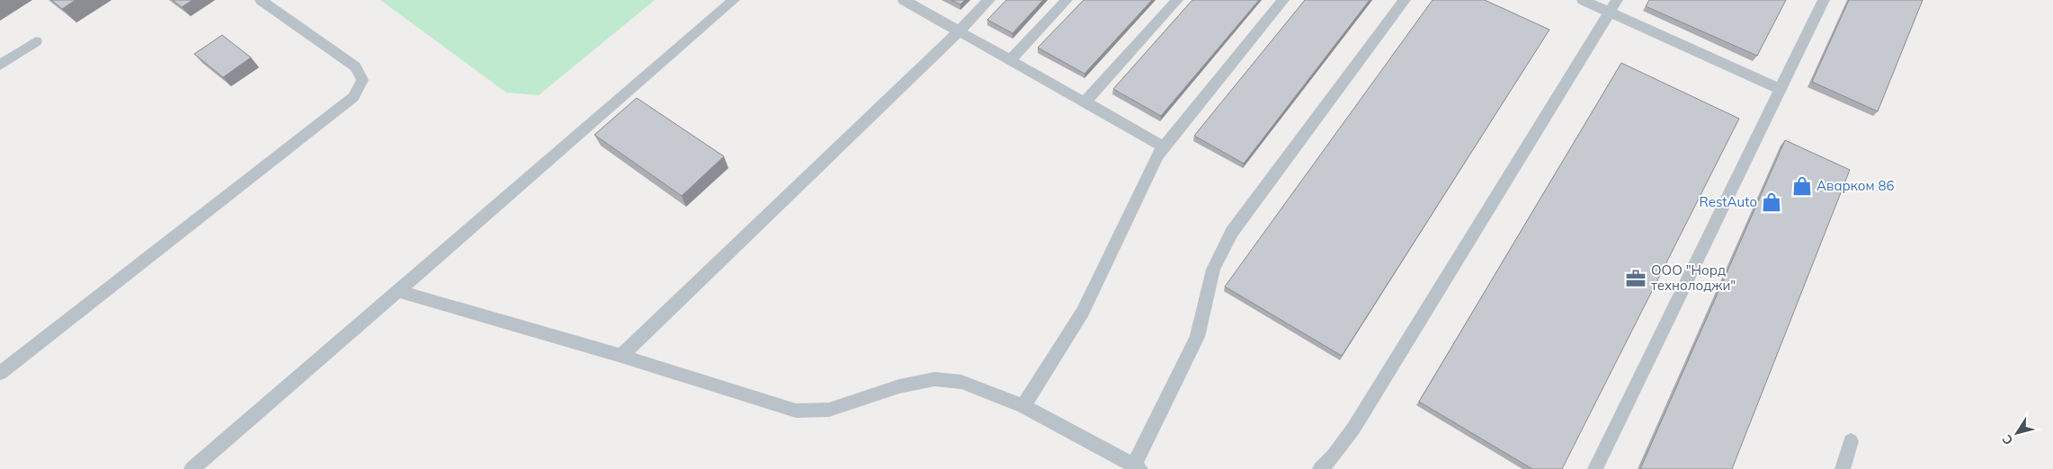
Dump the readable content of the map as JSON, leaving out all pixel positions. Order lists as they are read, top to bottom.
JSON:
{
  "places": {
    "shop": ["Аварком 86", "RestAuto"],
    "office": ["ООО \"Норд технолоджи\""]
  },
  "north": "bottom left"
}
